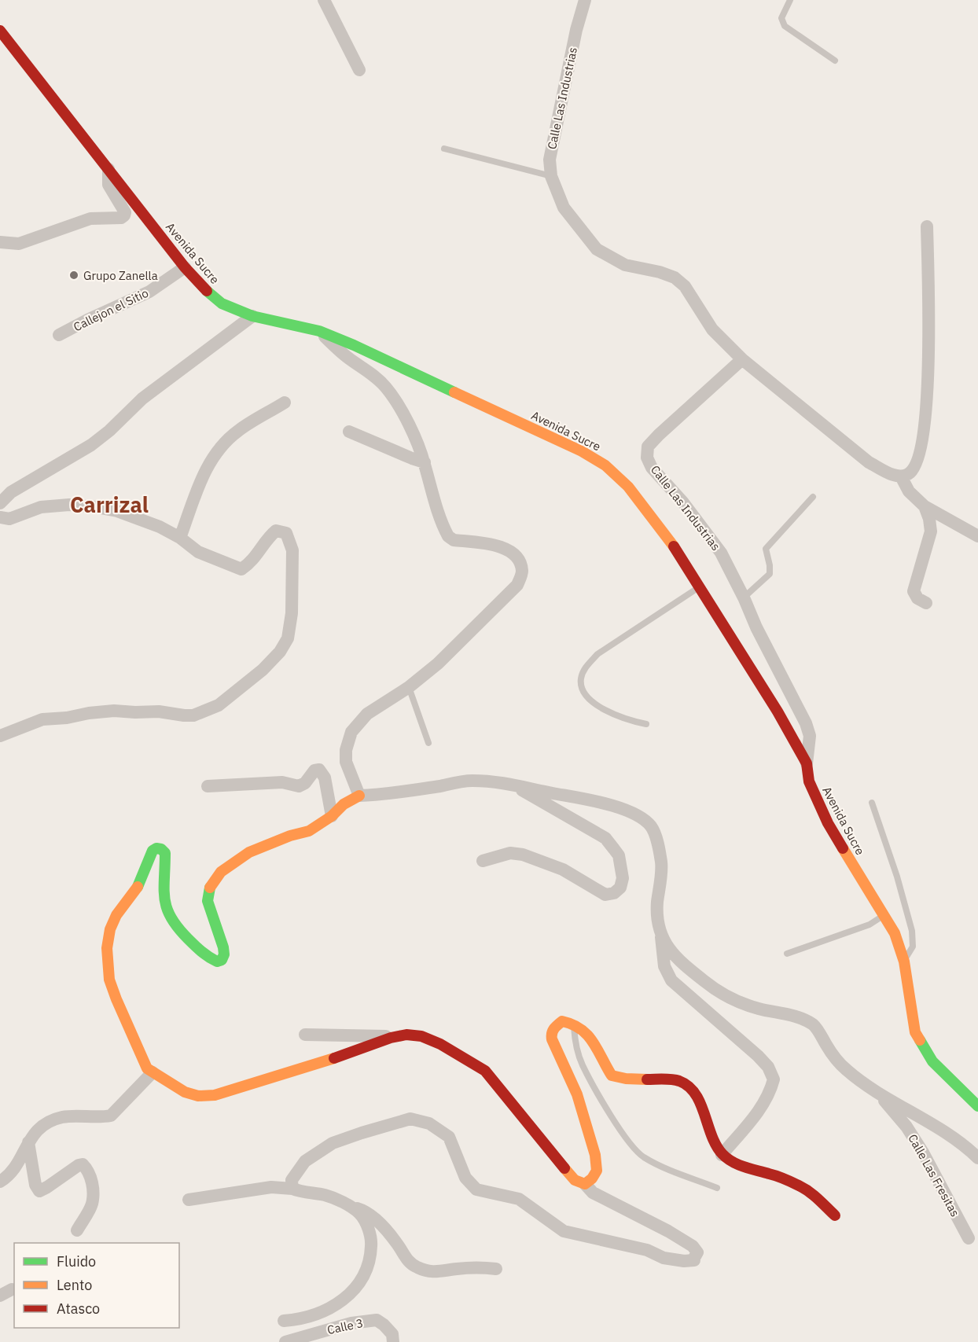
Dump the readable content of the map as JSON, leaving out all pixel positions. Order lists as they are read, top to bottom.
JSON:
{
  "streets": {
    "street": [
      "Calle Las Industrias",
      "Avenida Sucre",
      "Callejon el Sitio",
      "Calle Las Fresitas",
      "Calle 3"
    ]
  },
  "crossings": [
    ["Calle Las Industrias", "Avenida Sucre"],
    ["Avenida Sucre", "Callejon el Sitio"]
  ],
  "districts": ["Carrizal"],
  "places": ["Grupo Zanella"],
  "legend": ["Fluido", "Lento", "Atasco"]
}
